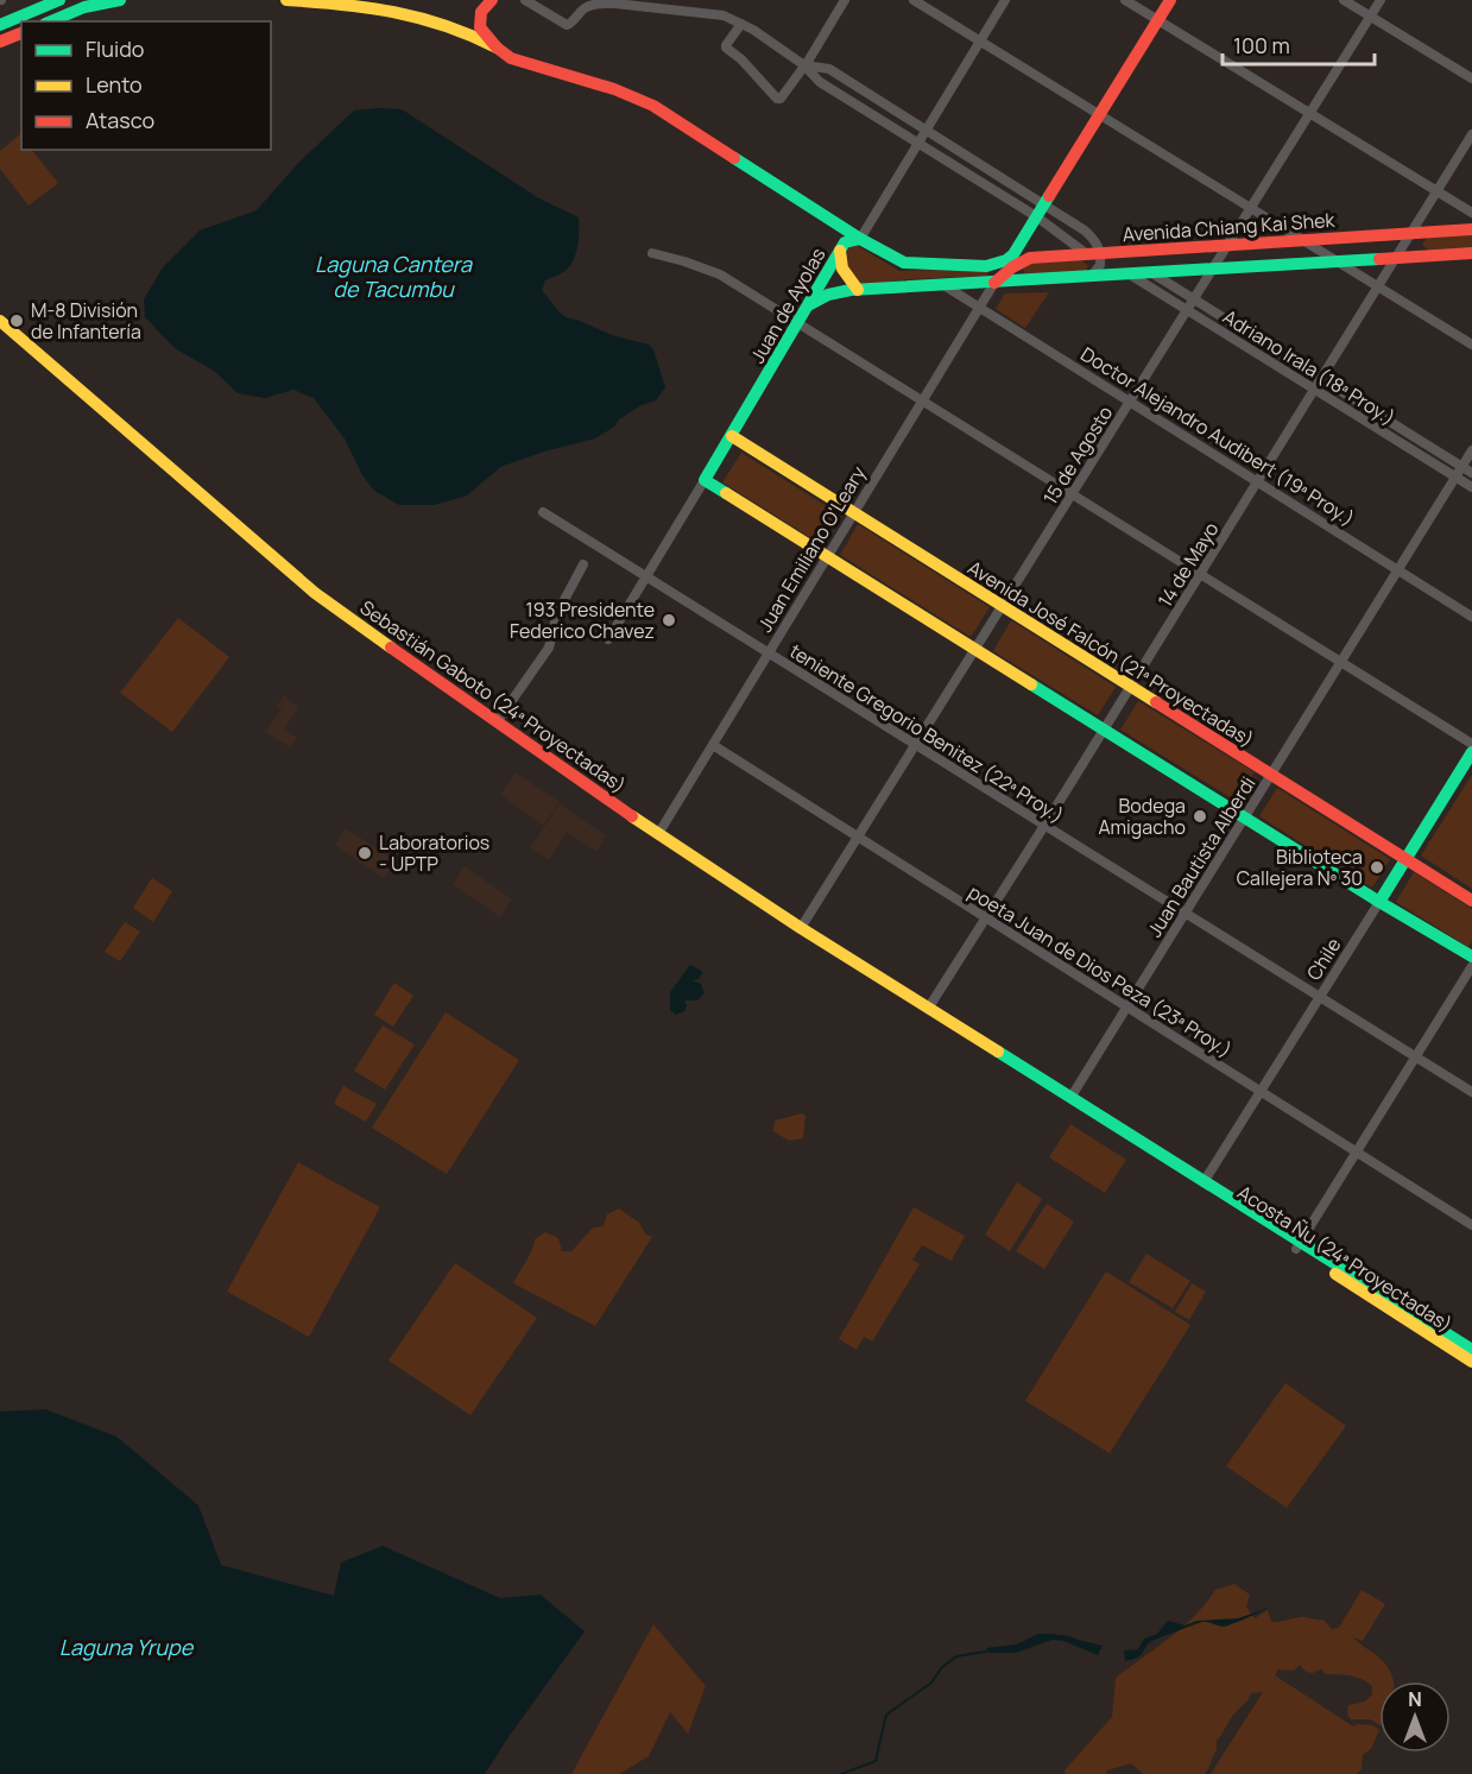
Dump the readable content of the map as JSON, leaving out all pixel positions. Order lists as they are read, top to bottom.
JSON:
{
  "streets": {
    "main road": [
      "Avenida Chiang Kai Shek",
      "Juan de Ayolas",
      "Avenida José Falcón (21ª Proyectadas)",
      "Sebastián Gaboto (24ª Proyectadas)",
      "Chile",
      "Acosta Ñu (24ª Proyectadas)"
    ],
    "street": [
      "Adriano Irala (18ª Proy.)",
      "Doctor Alejandro Audibert (19ª Proy.)",
      "15 de Agosto",
      "Juan Emiliano O'Leary",
      "14 de Mayo",
      "teniente Gregorio Benitez (22ª Proy.)",
      "Juan Bautista Alberdi",
      "poeta Juan de Dios Peza (23ª Proy.)"
    ]
  },
  "crossings": [
    ["Avenida Chiang Kai Shek", "Juan de Ayolas"],
    ["Avenida Chiang Kai Shek", "Adriano Irala (18ª Proy.)"],
    ["Avenida Chiang Kai Shek", "Doctor Alejandro Audibert (19ª Proy.)"],
    ["Avenida Chiang Kai Shek", "15 de Agosto"],
    ["Avenida Chiang Kai Shek", "Juan Emiliano O'Leary"],
    ["Avenida Chiang Kai Shek", "14 de Mayo"],
    ["Juan de Ayolas", "Avenida José Falcón (21ª Proyectadas)"],
    ["Juan de Ayolas", "teniente Gregorio Benitez (22ª Proy.)"],
    ["Adriano Irala (18ª Proy.)", "15 de Agosto"],
    ["Adriano Irala (18ª Proy.)", "14 de Mayo"],
    ["Adriano Irala (18ª Proy.)", "Juan Bautista Alberdi"],
    ["Doctor Alejandro Audibert (19ª Proy.)", "15 de Agosto"],
    ["Doctor Alejandro Audibert (19ª Proy.)", "Juan Emiliano O'Leary"],
    ["Doctor Alejandro Audibert (19ª Proy.)", "14 de Mayo"],
    ["Doctor Alejandro Audibert (19ª Proy.)", "Juan Bautista Alberdi"],
    ["15 de Agosto", "Avenida José Falcón (21ª Proyectadas)"],
    ["15 de Agosto", "Sebastián Gaboto (24ª Proyectadas)"],
    ["15 de Agosto", "teniente Gregorio Benitez (22ª Proy.)"],
    ["15 de Agosto", "poeta Juan de Dios Peza (23ª Proy.)"],
    ["Juan Emiliano O'Leary", "Avenida José Falcón (21ª Proyectadas)"],
    ["Juan Emiliano O'Leary", "Sebastián Gaboto (24ª Proyectadas)"],
    ["Juan Emiliano O'Leary", "teniente Gregorio Benitez (22ª Proy.)"],
    ["Juan Emiliano O'Leary", "poeta Juan de Dios Peza (23ª Proy.)"],
    ["14 de Mayo", "Avenida José Falcón (21ª Proyectadas)"],
    ["14 de Mayo", "Sebastián Gaboto (24ª Proyectadas)"],
    ["14 de Mayo", "teniente Gregorio Benitez (22ª Proy.)"],
    ["14 de Mayo", "poeta Juan de Dios Peza (23ª Proy.)"],
    ["Avenida José Falcón (21ª Proyectadas)", "Juan Bautista Alberdi"],
    ["Avenida José Falcón (21ª Proyectadas)", "Chile"],
    ["Sebastián Gaboto (24ª Proyectadas)", "Juan Bautista Alberdi"],
    ["teniente Gregorio Benitez (22ª Proy.)", "Juan Bautista Alberdi"],
    ["teniente Gregorio Benitez (22ª Proy.)", "Chile"],
    ["Juan Bautista Alberdi", "poeta Juan de Dios Peza (23ª Proy.)"],
    ["Chile", "poeta Juan de Dios Peza (23ª Proy.)"],
    ["Chile", "Acosta Ñu (24ª Proyectadas)"]
  ],
  "water": ["Laguna Cantera de Tacumbu", "Laguna Yrupe"],
  "places": [
    "M-8 División de Infantería",
    "193 Presidente Federico Chavez",
    "Bodega Amigacho",
    "Laboratorios - UPTP",
    "Biblioteca Callejera Nº 30"
  ],
  "legend": ["Fluido", "Lento", "Atasco"],
  "scale_bar": "100 m",
  "north": "top"
}
